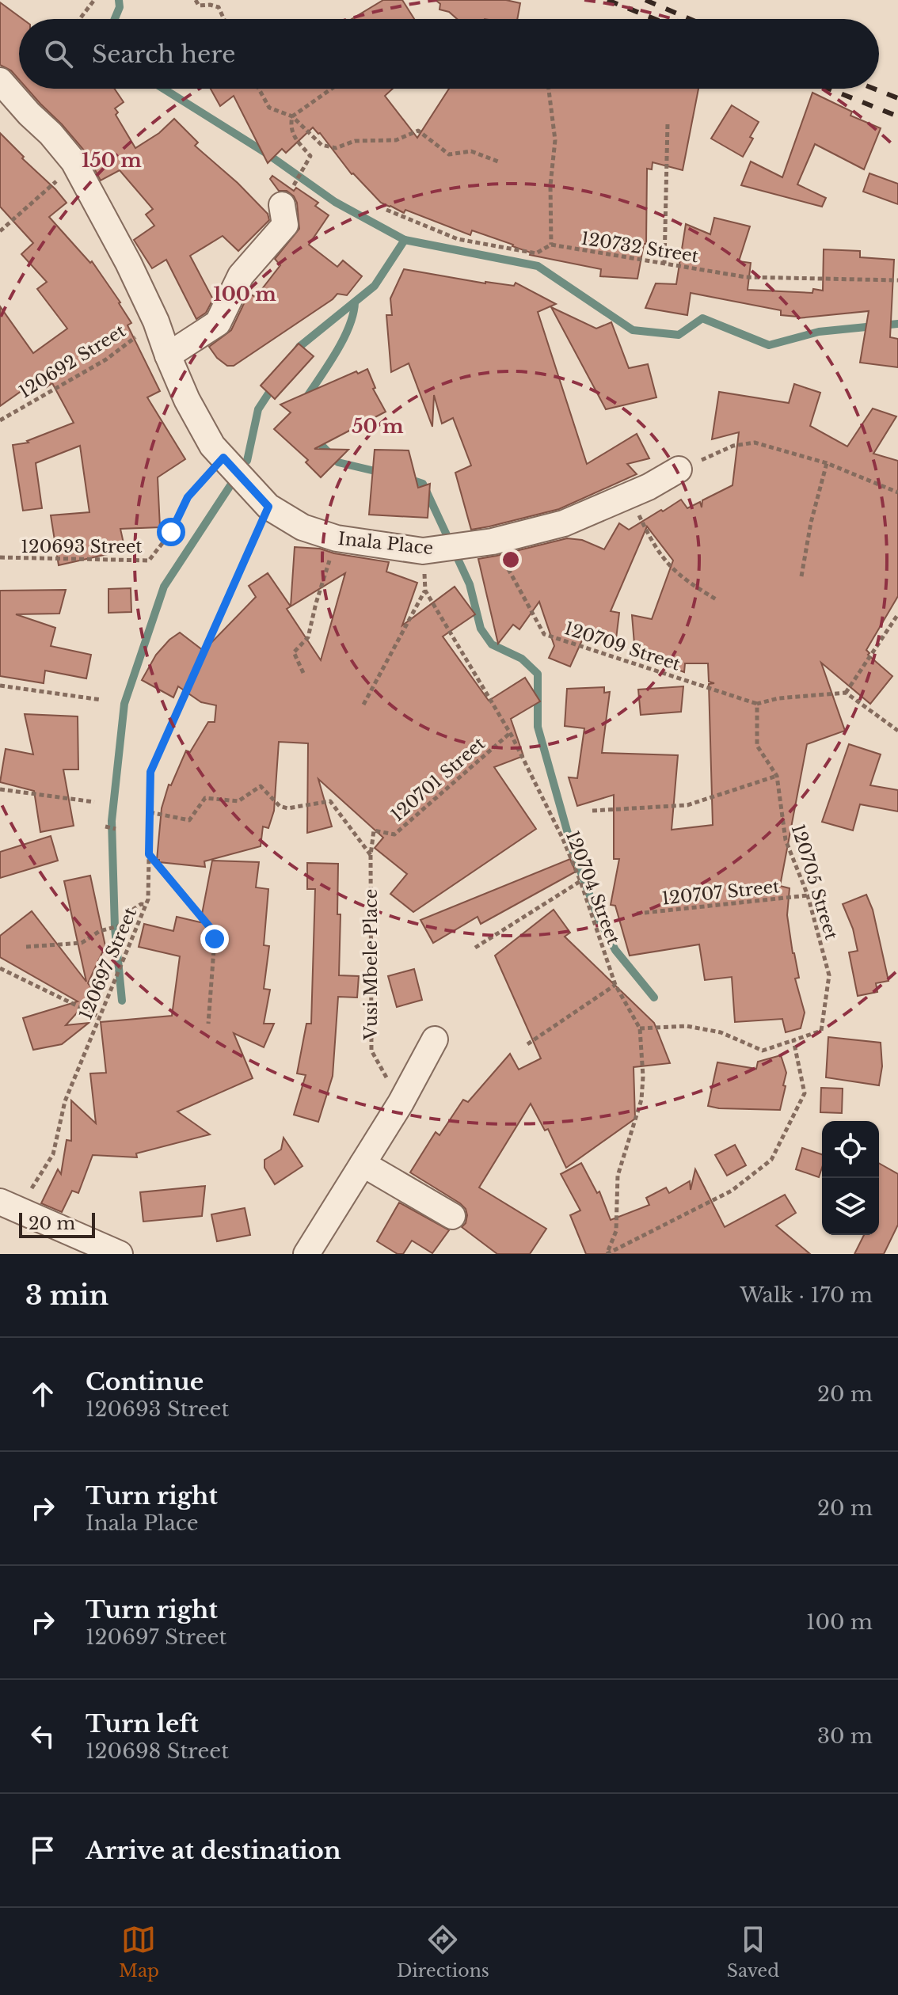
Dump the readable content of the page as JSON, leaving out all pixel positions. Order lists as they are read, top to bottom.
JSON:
{
  "streets": {
    "street": ["Inala Place"],
    "path": [
      "120732 Street",
      "120692 Street",
      "120693 Street",
      "120709 Street",
      "120701 Street",
      "120705 Street",
      "120704 Street",
      "120707 Street",
      "120697 Street",
      "Vusi Mbele Place"
    ]
  },
  "crossings": [
    ["120692 Street", "Inala Place"],
    ["Inala Place", "120693 Street"],
    ["Inala Place", "120709 Street"],
    ["Inala Place", "120704 Street"],
    ["Inala Place", "120697 Street"],
    ["120709 Street", "120705 Street"],
    ["120701 Street", "120704 Street"],
    ["120701 Street", "Vusi Mbele Place"],
    ["120705 Street", "120707 Street"]
  ],
  "scale_bar": "20 m",
  "page": {
    "search": "Search here",
    "scale": "20 m",
    "heading": ["3 min", "Walk · 170 m"],
    "list": [
      ["Continue", "120693 Street", "20 m"],
      ["Turn right", "Inala Place", "20 m"],
      ["Turn right", "120697 Street", "100 m"],
      ["Turn left", "120698 Street", "30 m"],
      "Arrive at destination"
    ],
    "nav": ["Map", "Directions", "Saved"]
  },
  "rings": ["150 m", "100 m", "50 m"]
}
